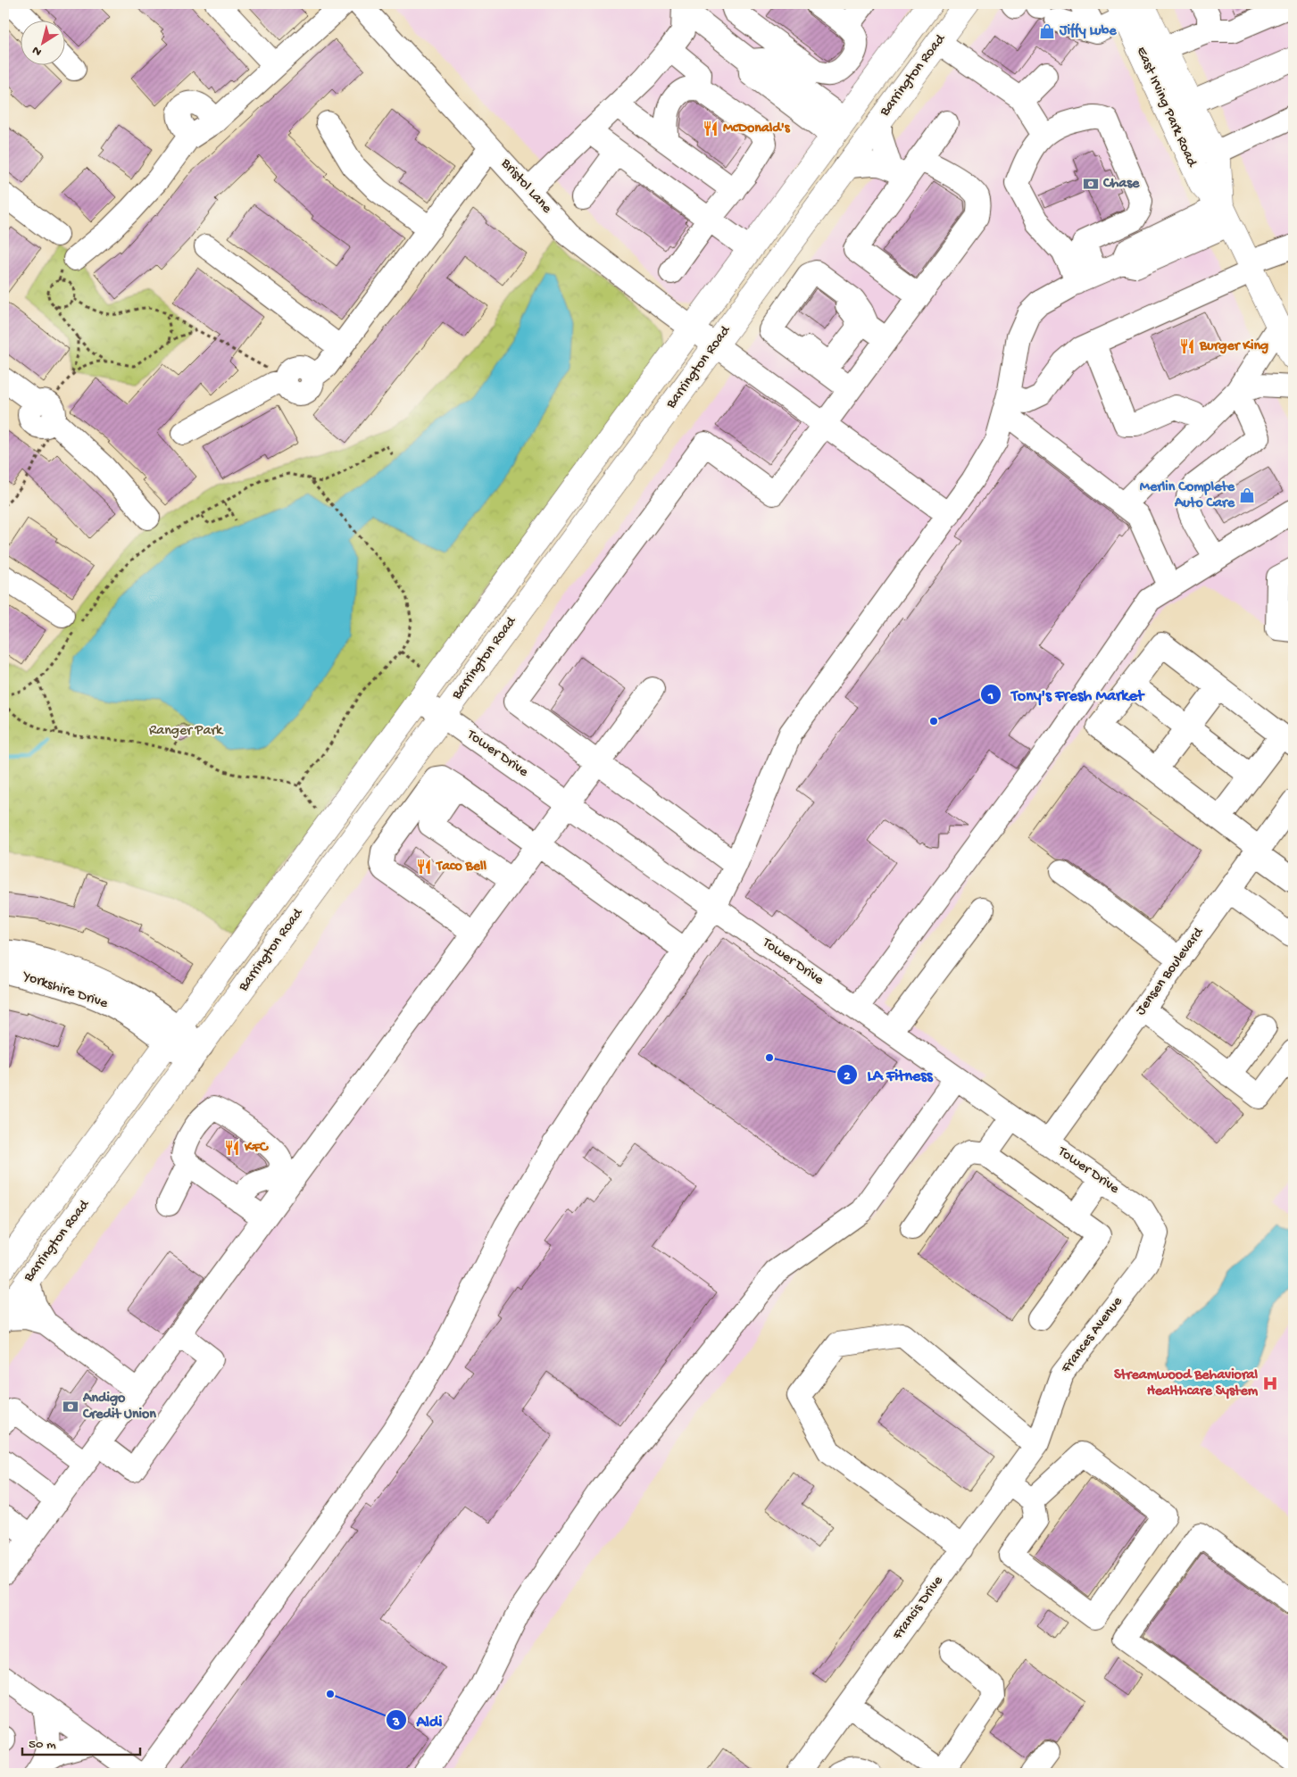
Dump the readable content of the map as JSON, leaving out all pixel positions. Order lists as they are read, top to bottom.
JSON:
{
  "streets": {
    "main road": ["Barrington Road", "East Irving Park Road"],
    "street": [
      "Bristol Lane",
      "Tower Drive",
      "Jensen Boulevard",
      "Yorkshire Drive",
      "Frances Avenue",
      "Francis Drive"
    ]
  },
  "crossings": [
    ["Barrington Road", "Bristol Lane"],
    ["Barrington Road", "Tower Drive"],
    ["Barrington Road", "Yorkshire Drive"],
    ["Tower Drive", "Jensen Boulevard"],
    ["Tower Drive", "Frances Avenue"],
    ["Frances Avenue", "Francis Drive"]
  ],
  "parks": ["Ranger Park"],
  "places": {
    "shop": ["Jiffy Lube", "Merlin Complete Auto Care"],
    "restaurant": [
      "McDonald's",
      "Burger King",
      "Taco Bell",
      "KFC"
    ],
    "bank": ["Chase", "Andigo Credit Union"],
    "other": ["Tony's Fresh Market", "LA Fitness", "Aldi"],
    "hospital": ["Streamwood Behavioral Healthcare System"]
  },
  "scale_bar": "50 m",
  "north": "bottom left"
}
